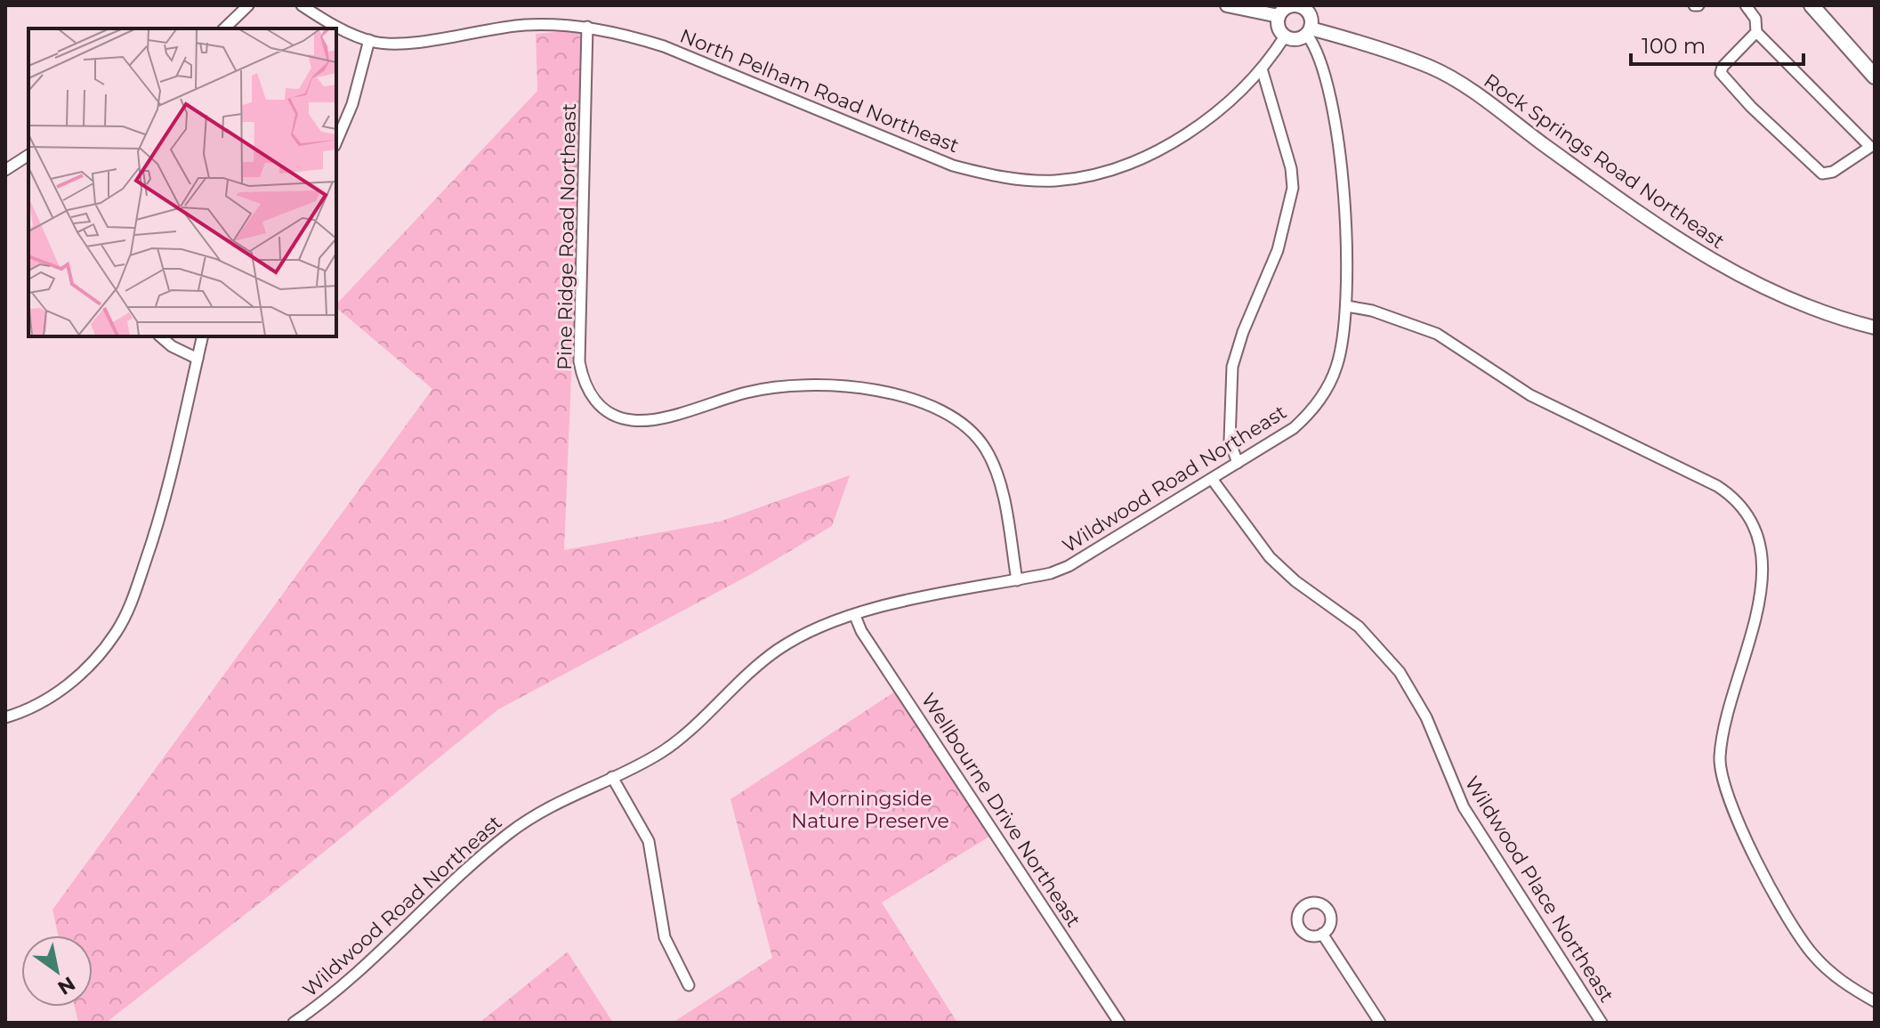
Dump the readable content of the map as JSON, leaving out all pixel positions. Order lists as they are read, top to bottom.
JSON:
{
  "streets": {
    "street": [
      "North Pelham Road Northeast",
      "Rock Springs Road Northeast",
      "Pine Ridge Road Northeast",
      "Wildwood Road Northeast",
      "Wellbourne Drive Northeast",
      "Wildwood Place Northeast"
    ]
  },
  "crossings": [
    ["North Pelham Road Northeast", "Rock Springs Road Northeast"],
    ["North Pelham Road Northeast", "Pine Ridge Road Northeast"],
    ["North Pelham Road Northeast", "Wildwood Road Northeast"],
    ["Rock Springs Road Northeast", "Wildwood Road Northeast"],
    ["Pine Ridge Road Northeast", "Wildwood Road Northeast"],
    ["Wildwood Road Northeast", "Wellbourne Drive Northeast"],
    ["Wildwood Road Northeast", "Wildwood Place Northeast"]
  ],
  "parks": ["Morningside Nature Preserve"],
  "scale_bar": "100 m",
  "north": "bottom right"
}
